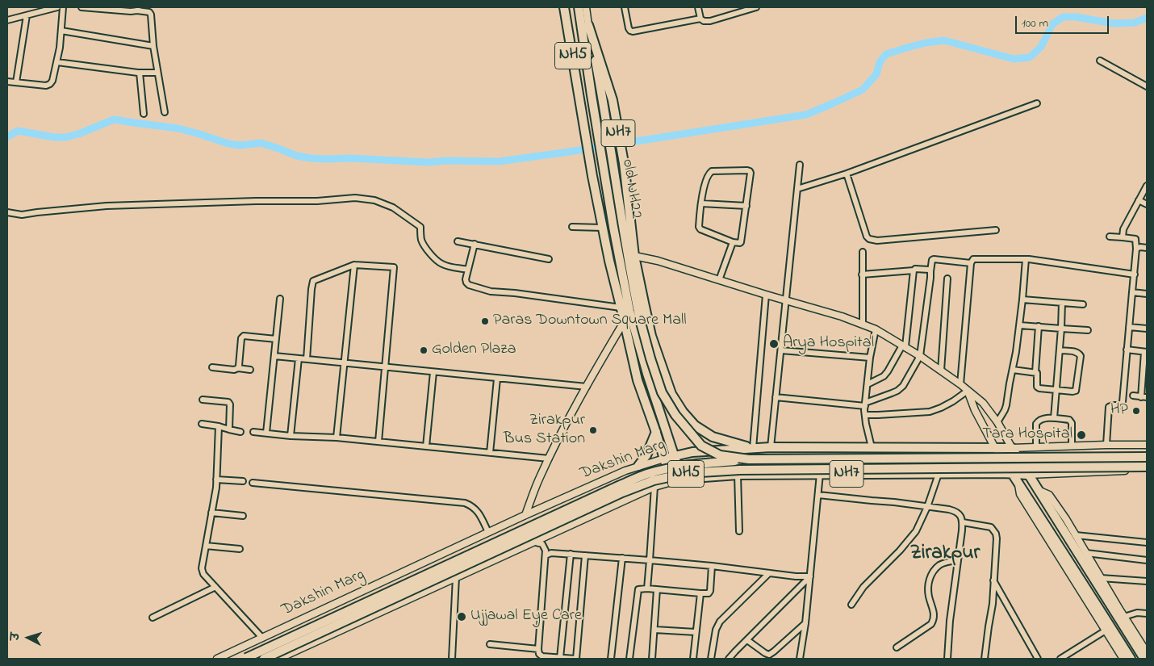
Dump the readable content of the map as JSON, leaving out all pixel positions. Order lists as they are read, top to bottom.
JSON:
{
  "streets": {
    "highway": [
      "NH5",
      "NH7",
      "old NH22",
      "Dakshin Marg"
    ]
  },
  "crossings": [
    ["NH5", "old NH22"],
    ["NH5", "Dakshin Marg"],
    ["NH7", "old NH22"],
    ["NH7", "Dakshin Marg"],
    ["old NH22", "Dakshin Marg"]
  ],
  "districts": ["Zirakpur"],
  "places": [
    "Paras Downtown Square Mall",
    "Arya Hospital",
    "Golden Plaza",
    "HP",
    "Zirakpur Bus Station",
    "Tara Hospital",
    "Ujjawal Eye Care"
  ],
  "scale_bar": "100 m",
  "north": "left"
}
